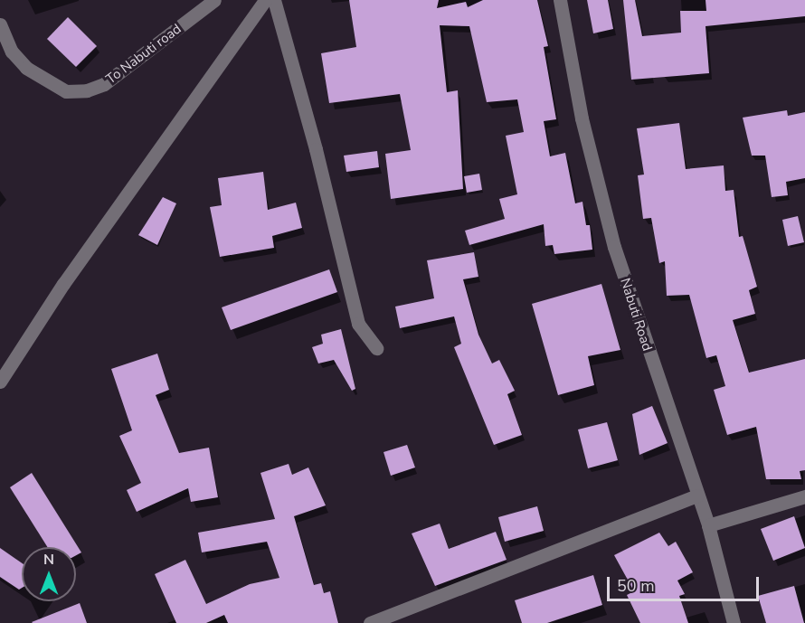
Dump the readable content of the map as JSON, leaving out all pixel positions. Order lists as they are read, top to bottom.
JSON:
{
  "streets": {
    "street": ["To Nabuti road", "Nabuti Road"]
  },
  "scale_bar": "50 m",
  "north": "top"
}
